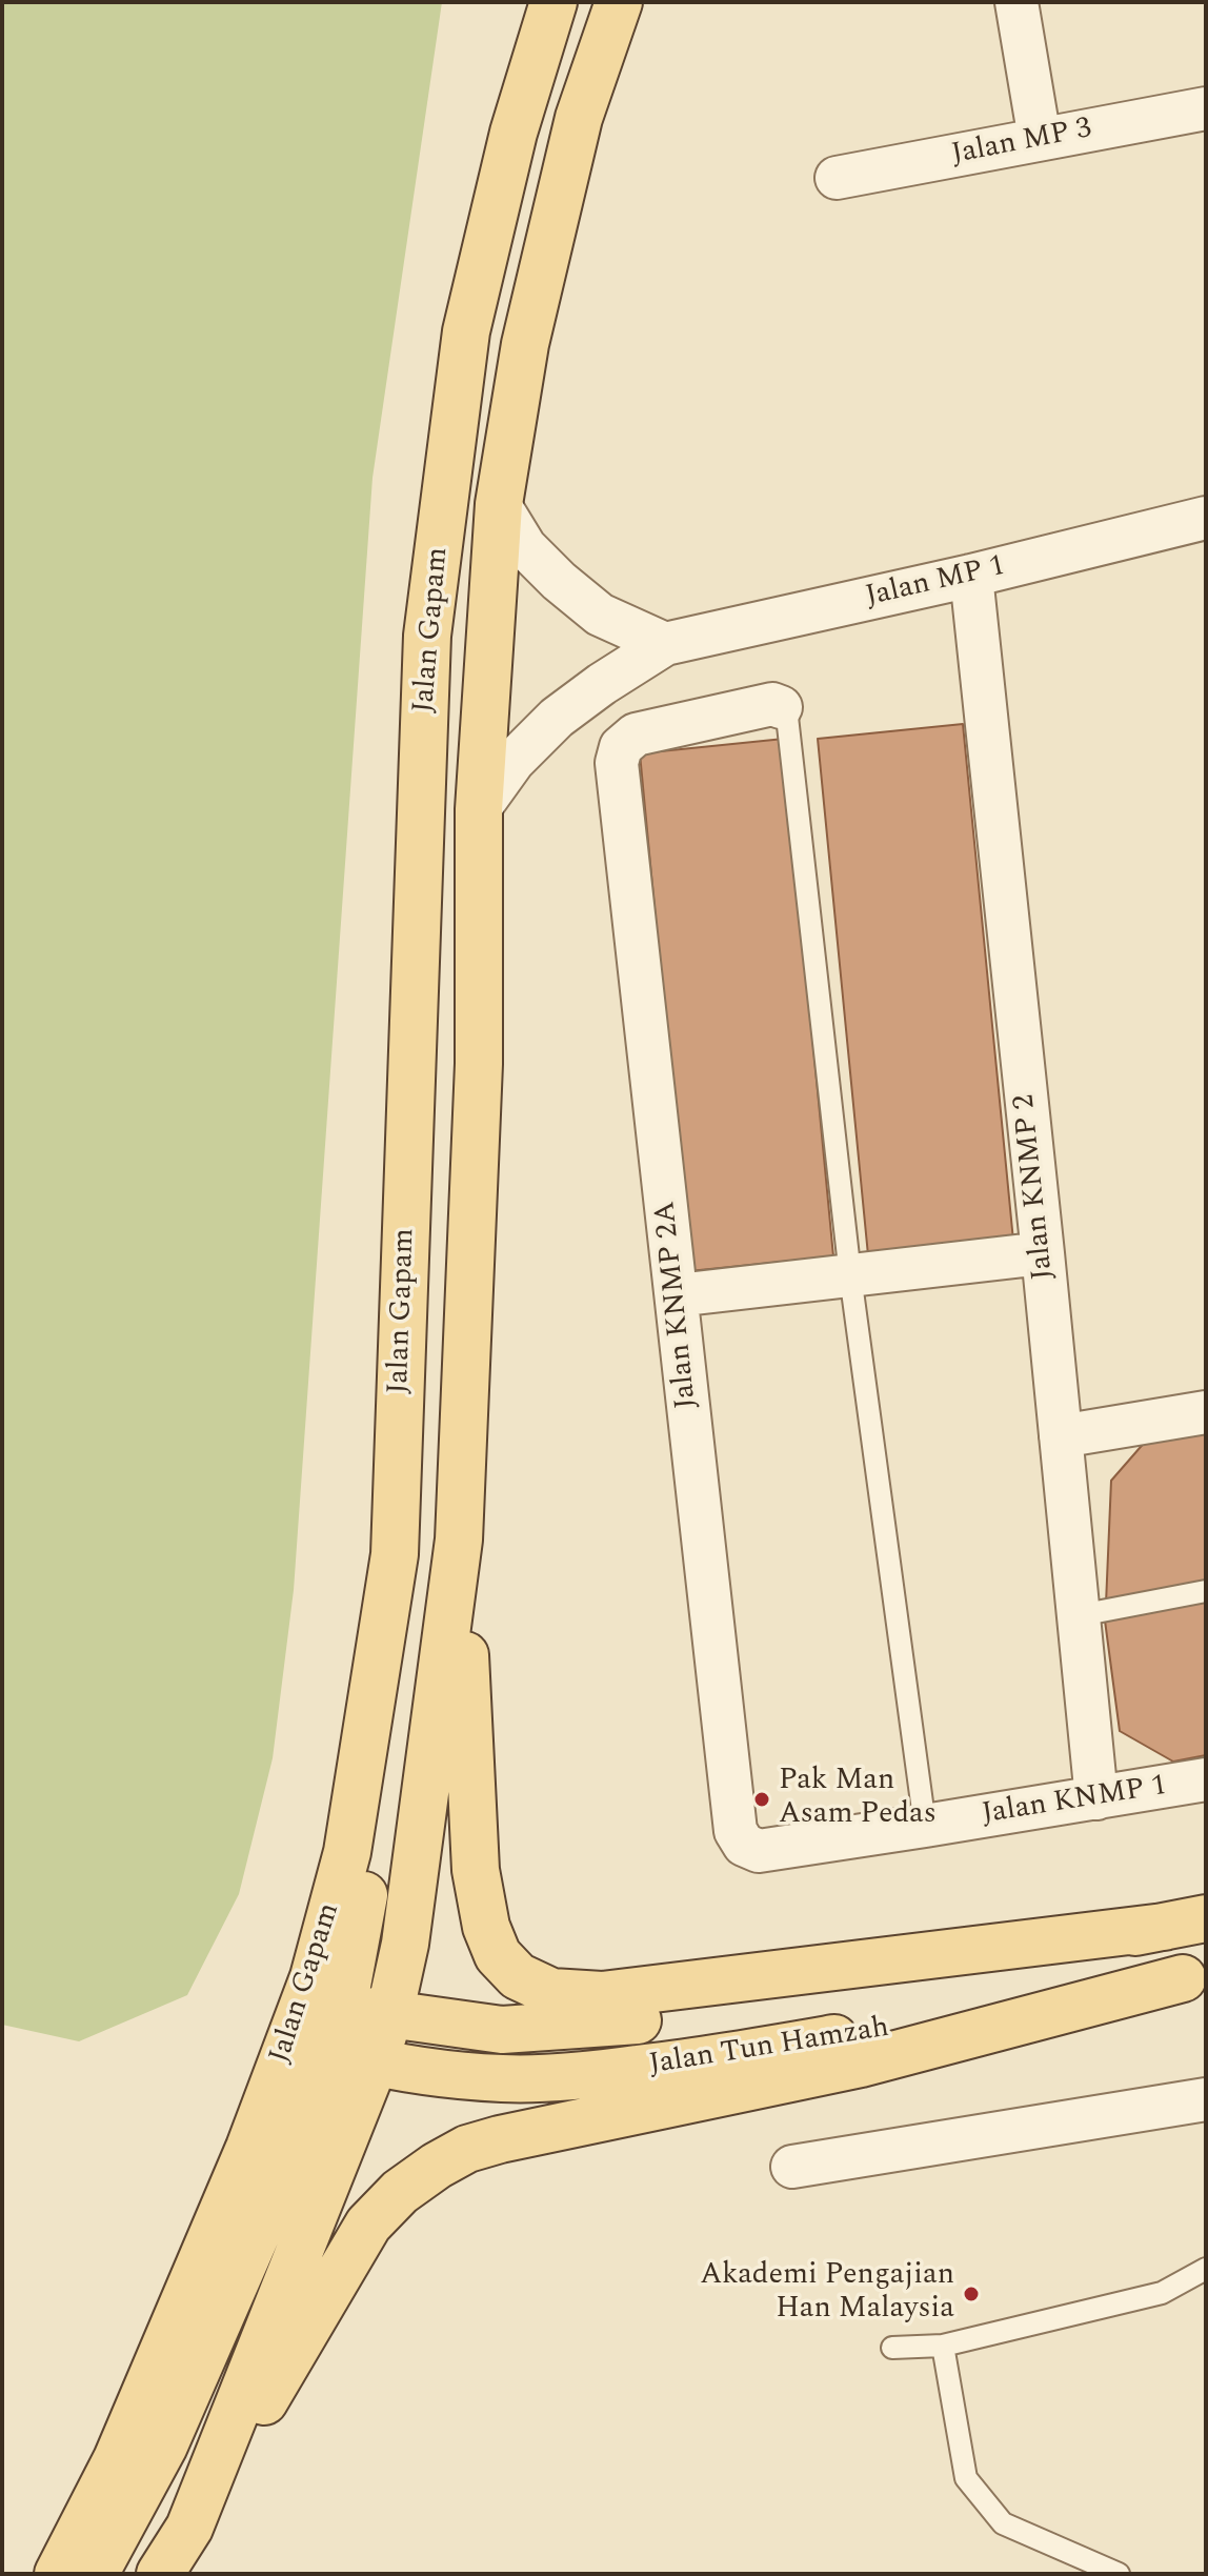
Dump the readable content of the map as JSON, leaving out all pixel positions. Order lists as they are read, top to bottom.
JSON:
{
  "streets": {
    "main road": ["Jalan Gapam", "Jalan Tun Hamzah"],
    "street": [
      "Jalan MP 3",
      "Jalan MP 1",
      "Jalan KNMP 2",
      "Jalan KNMP 2A",
      "Jalan KNMP 1"
    ]
  },
  "crossings": [
    ["Jalan MP 1", "Jalan Gapam"],
    ["Jalan MP 1", "Jalan KNMP 2"],
    ["Jalan Gapam", "Jalan Tun Hamzah"],
    ["Jalan KNMP 2", "Jalan KNMP 1"],
    ["Jalan KNMP 2A", "Jalan KNMP 1"]
  ],
  "places": ["Pak Man Asam Pedas", "Akademi Pengajian Han Malaysia"]
}
